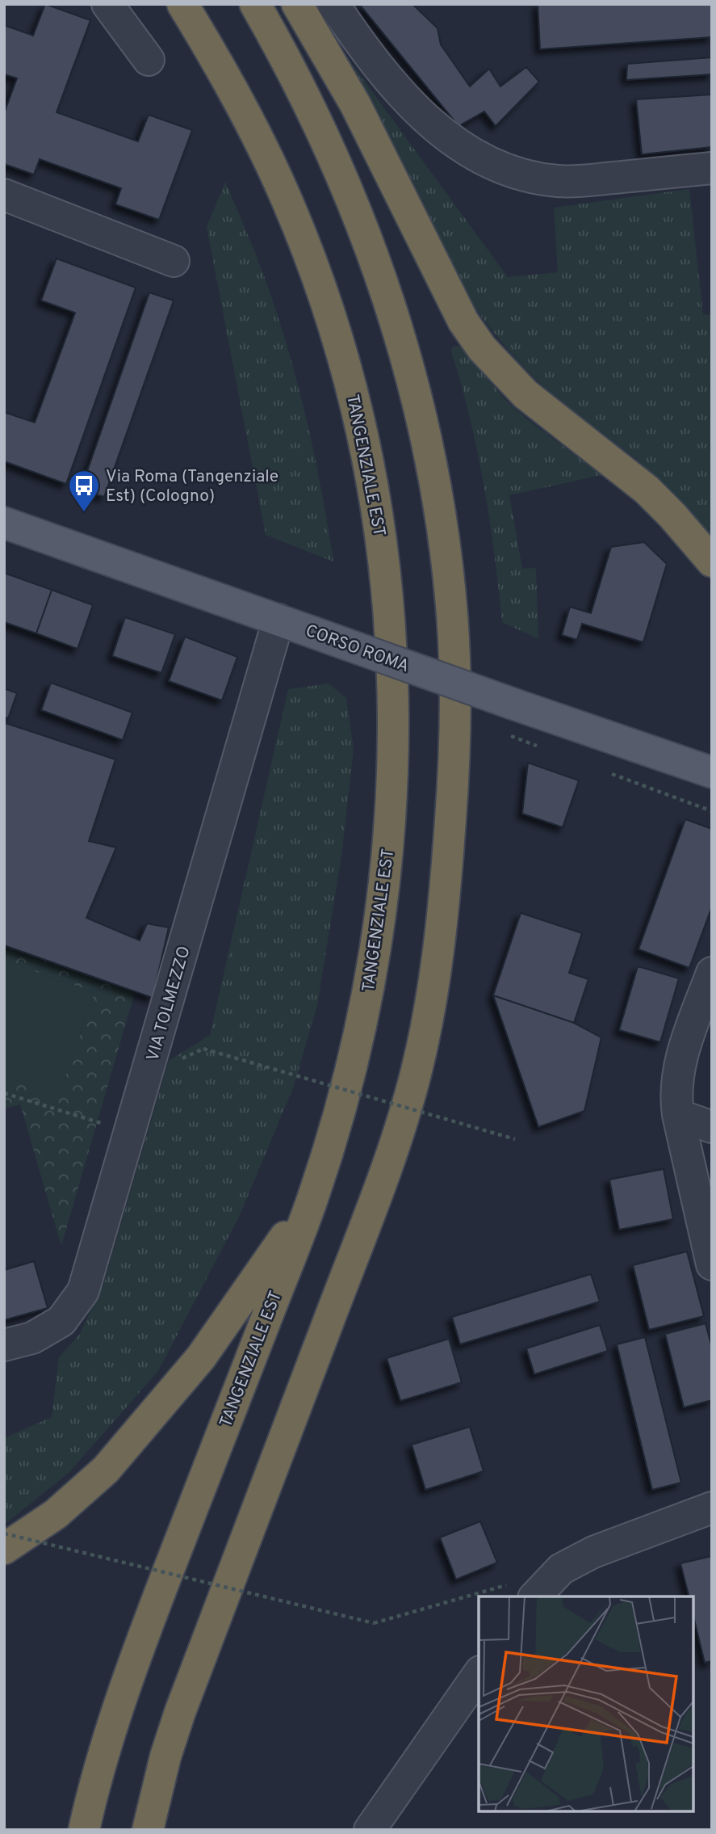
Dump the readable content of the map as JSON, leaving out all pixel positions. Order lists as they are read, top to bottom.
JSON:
{
  "streets": {
    "highway": ["TANGENZIALE EST"],
    "main road": ["CORSO ROMA"],
    "street": ["VIA TOLMEZZO"]
  },
  "crossings": [
    ["CORSO ROMA", "VIA TOLMEZZO"]
  ],
  "places": {
    "bus stop": ["Via Roma (Tangenziale Est) (Cologno)"]
  }
}
